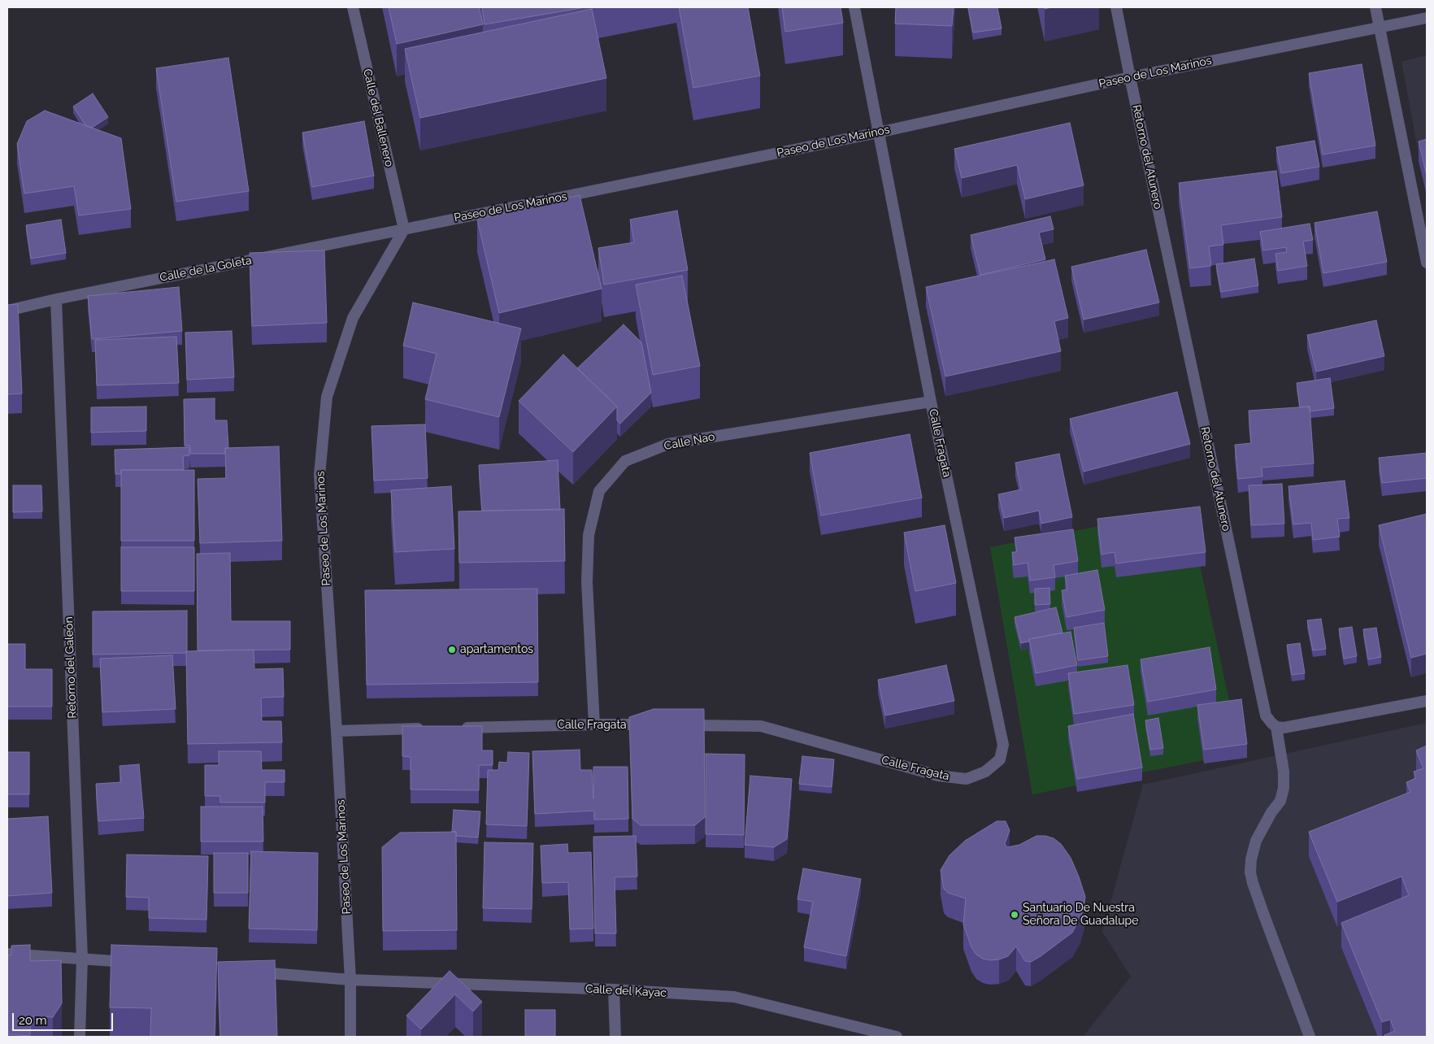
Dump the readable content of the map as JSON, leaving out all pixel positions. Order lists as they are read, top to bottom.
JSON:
{
  "streets": {
    "street": [
      "Paseo de Los Marinos",
      "Calle del Ballenero",
      "Retorno del Atunero",
      "Calle de la Goleta",
      "Calle Nao",
      "Calle Fragata",
      "Retorno del Galeón",
      "Calle del Kayac"
    ]
  },
  "crossings": [
    ["Paseo de Los Marinos", "Calle del Ballenero"],
    ["Paseo de Los Marinos", "Retorno del Atunero"],
    ["Paseo de Los Marinos", "Calle de la Goleta"],
    ["Paseo de Los Marinos", "Calle Fragata"],
    ["Paseo de Los Marinos", "Calle del Kayac"],
    ["Calle del Ballenero", "Calle de la Goleta"],
    ["Calle de la Goleta", "Retorno del Galeón"],
    ["Calle Nao", "Calle Fragata"]
  ],
  "places": ["apartamentos", "Santuario De Nuestra Señora De Guadalupe"],
  "scale_bar": "20 m"
}
